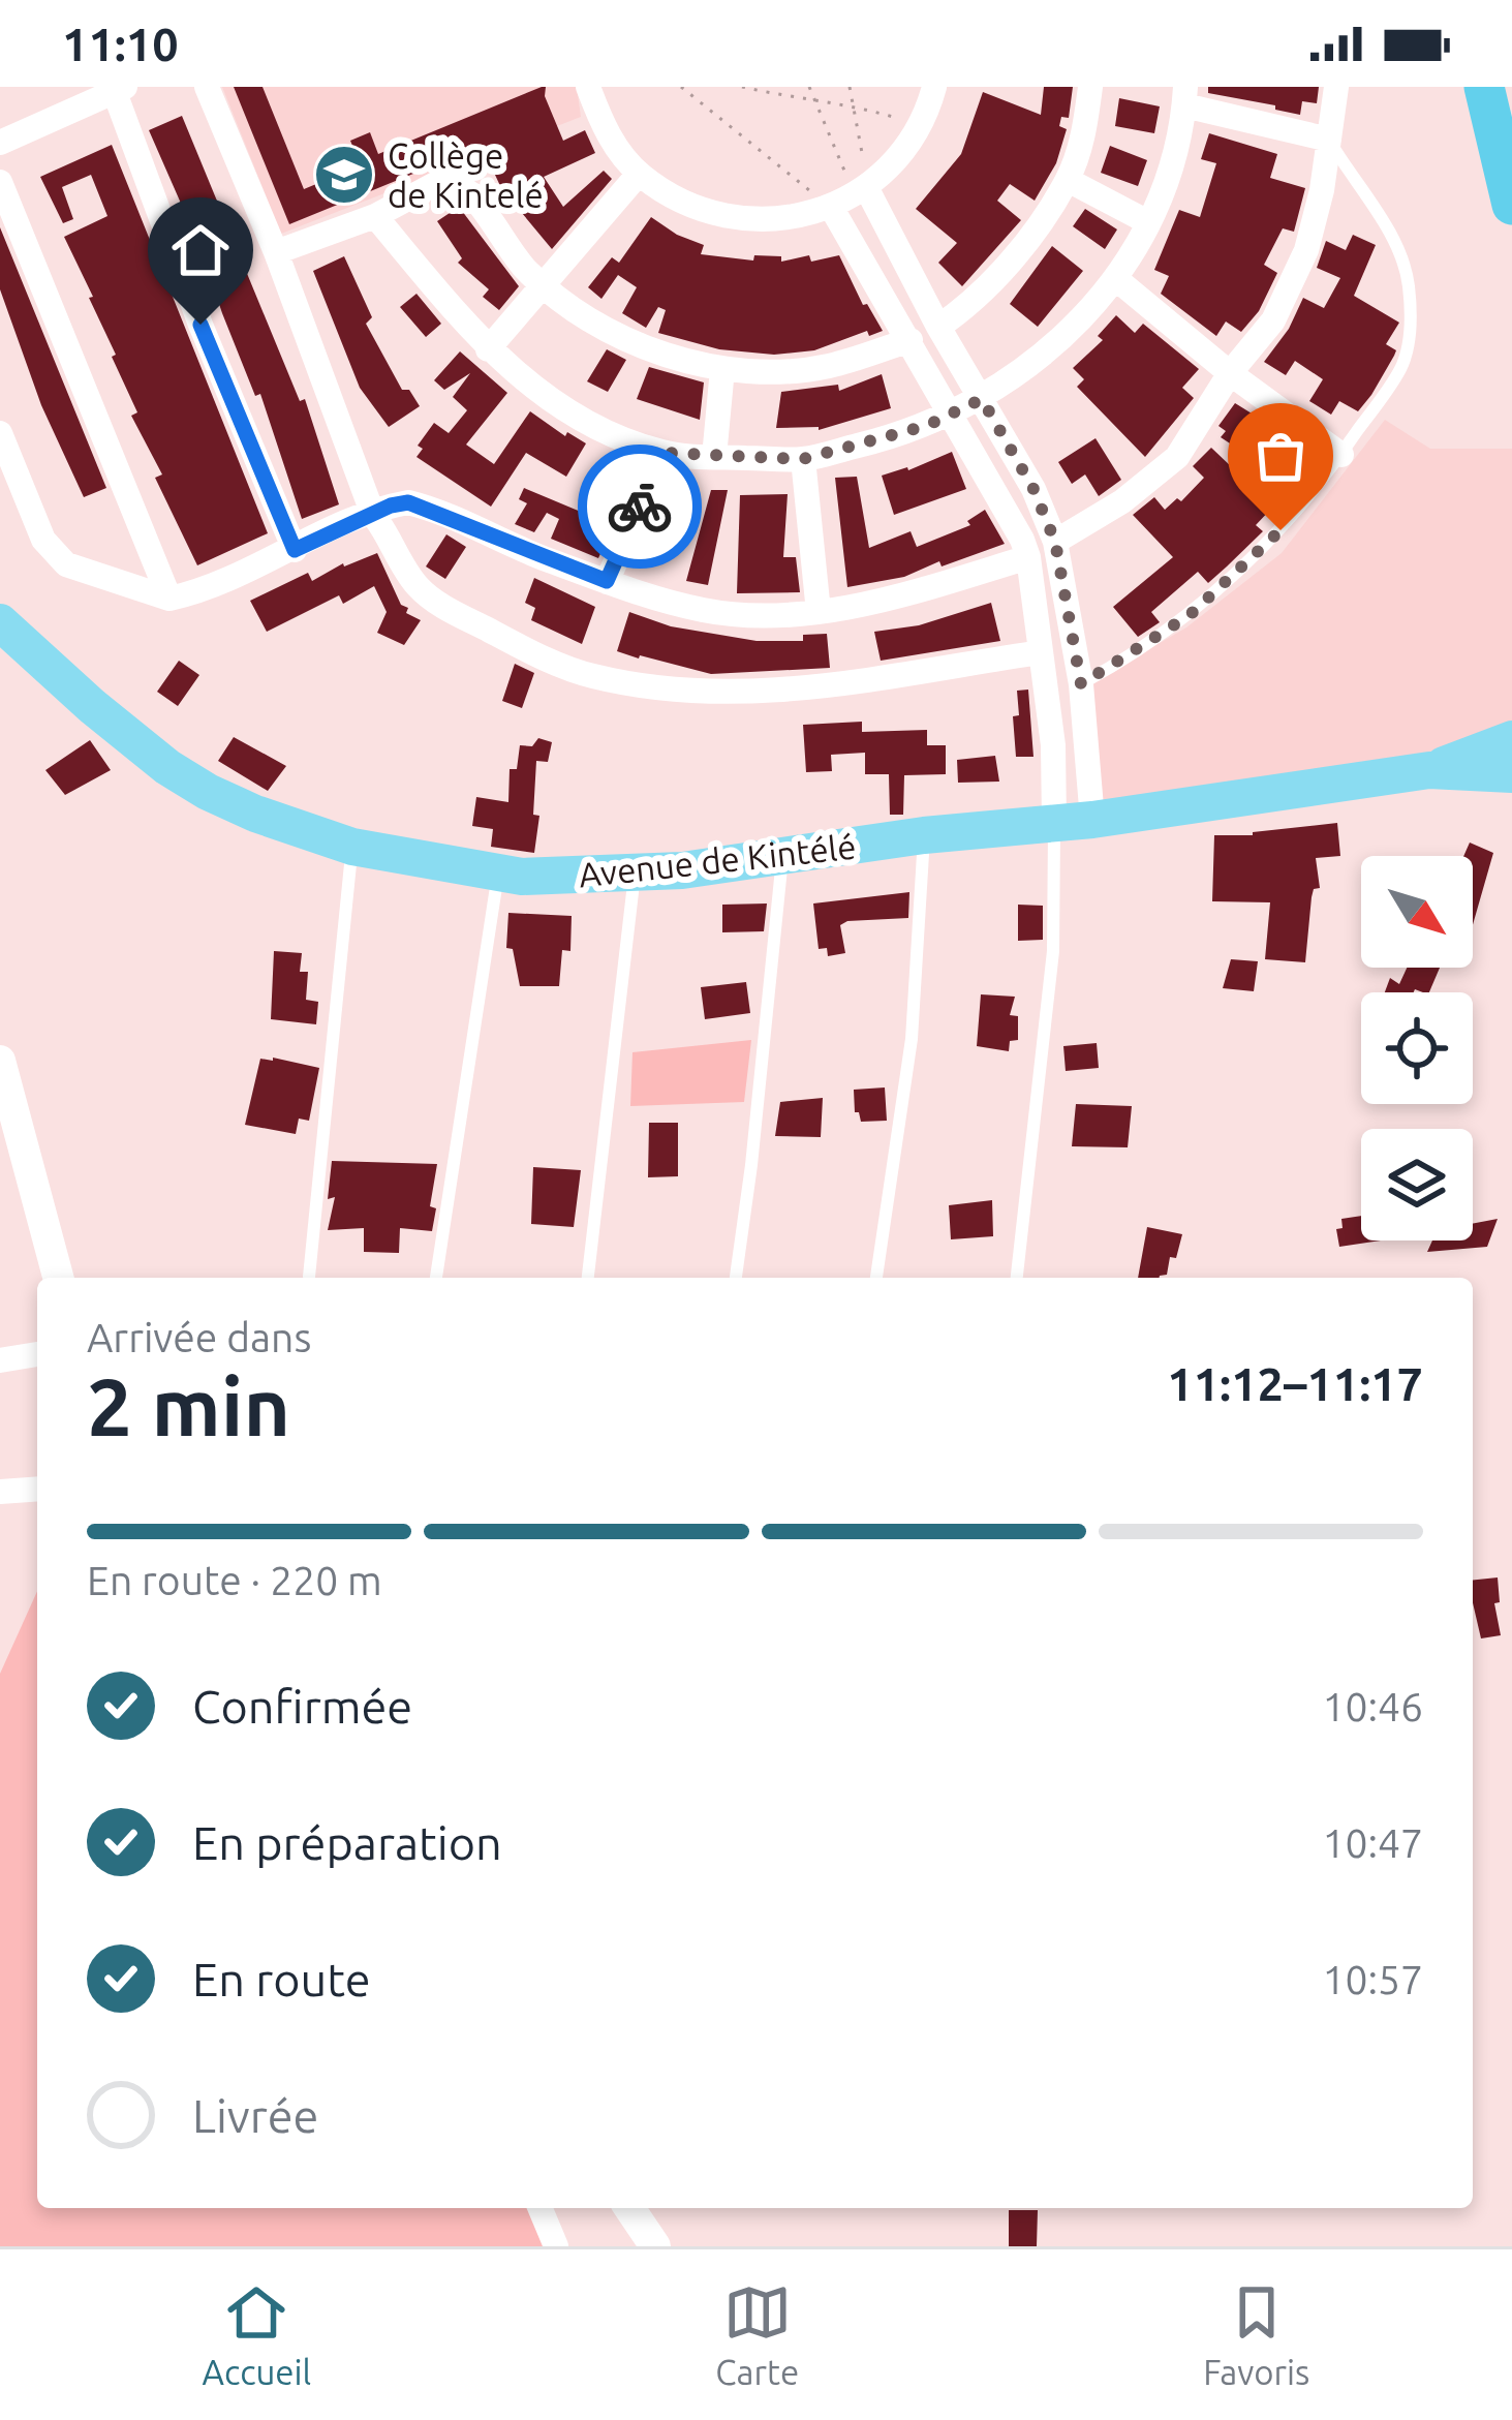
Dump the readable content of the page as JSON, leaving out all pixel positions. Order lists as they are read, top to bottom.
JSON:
{
  "streets": {
    "main road": ["Avenue de Kintélé"]
  },
  "places": {
    "school or university": ["Collège de Kintelé"]
  },
  "north": "bottom right",
  "page": {
    "status": "11:10",
    "heading": ["2 min", "Arrivée dans", "11:12–11:17"],
    "bar": "En route · 220 m",
    "list": [
      ["Confirmée", "10:46"],
      ["En préparation", "10:47"],
      ["En route", "10:57"],
      "Livrée"
    ],
    "tabs": ["Accueil", "Carte", "Favoris"]
  }
}
